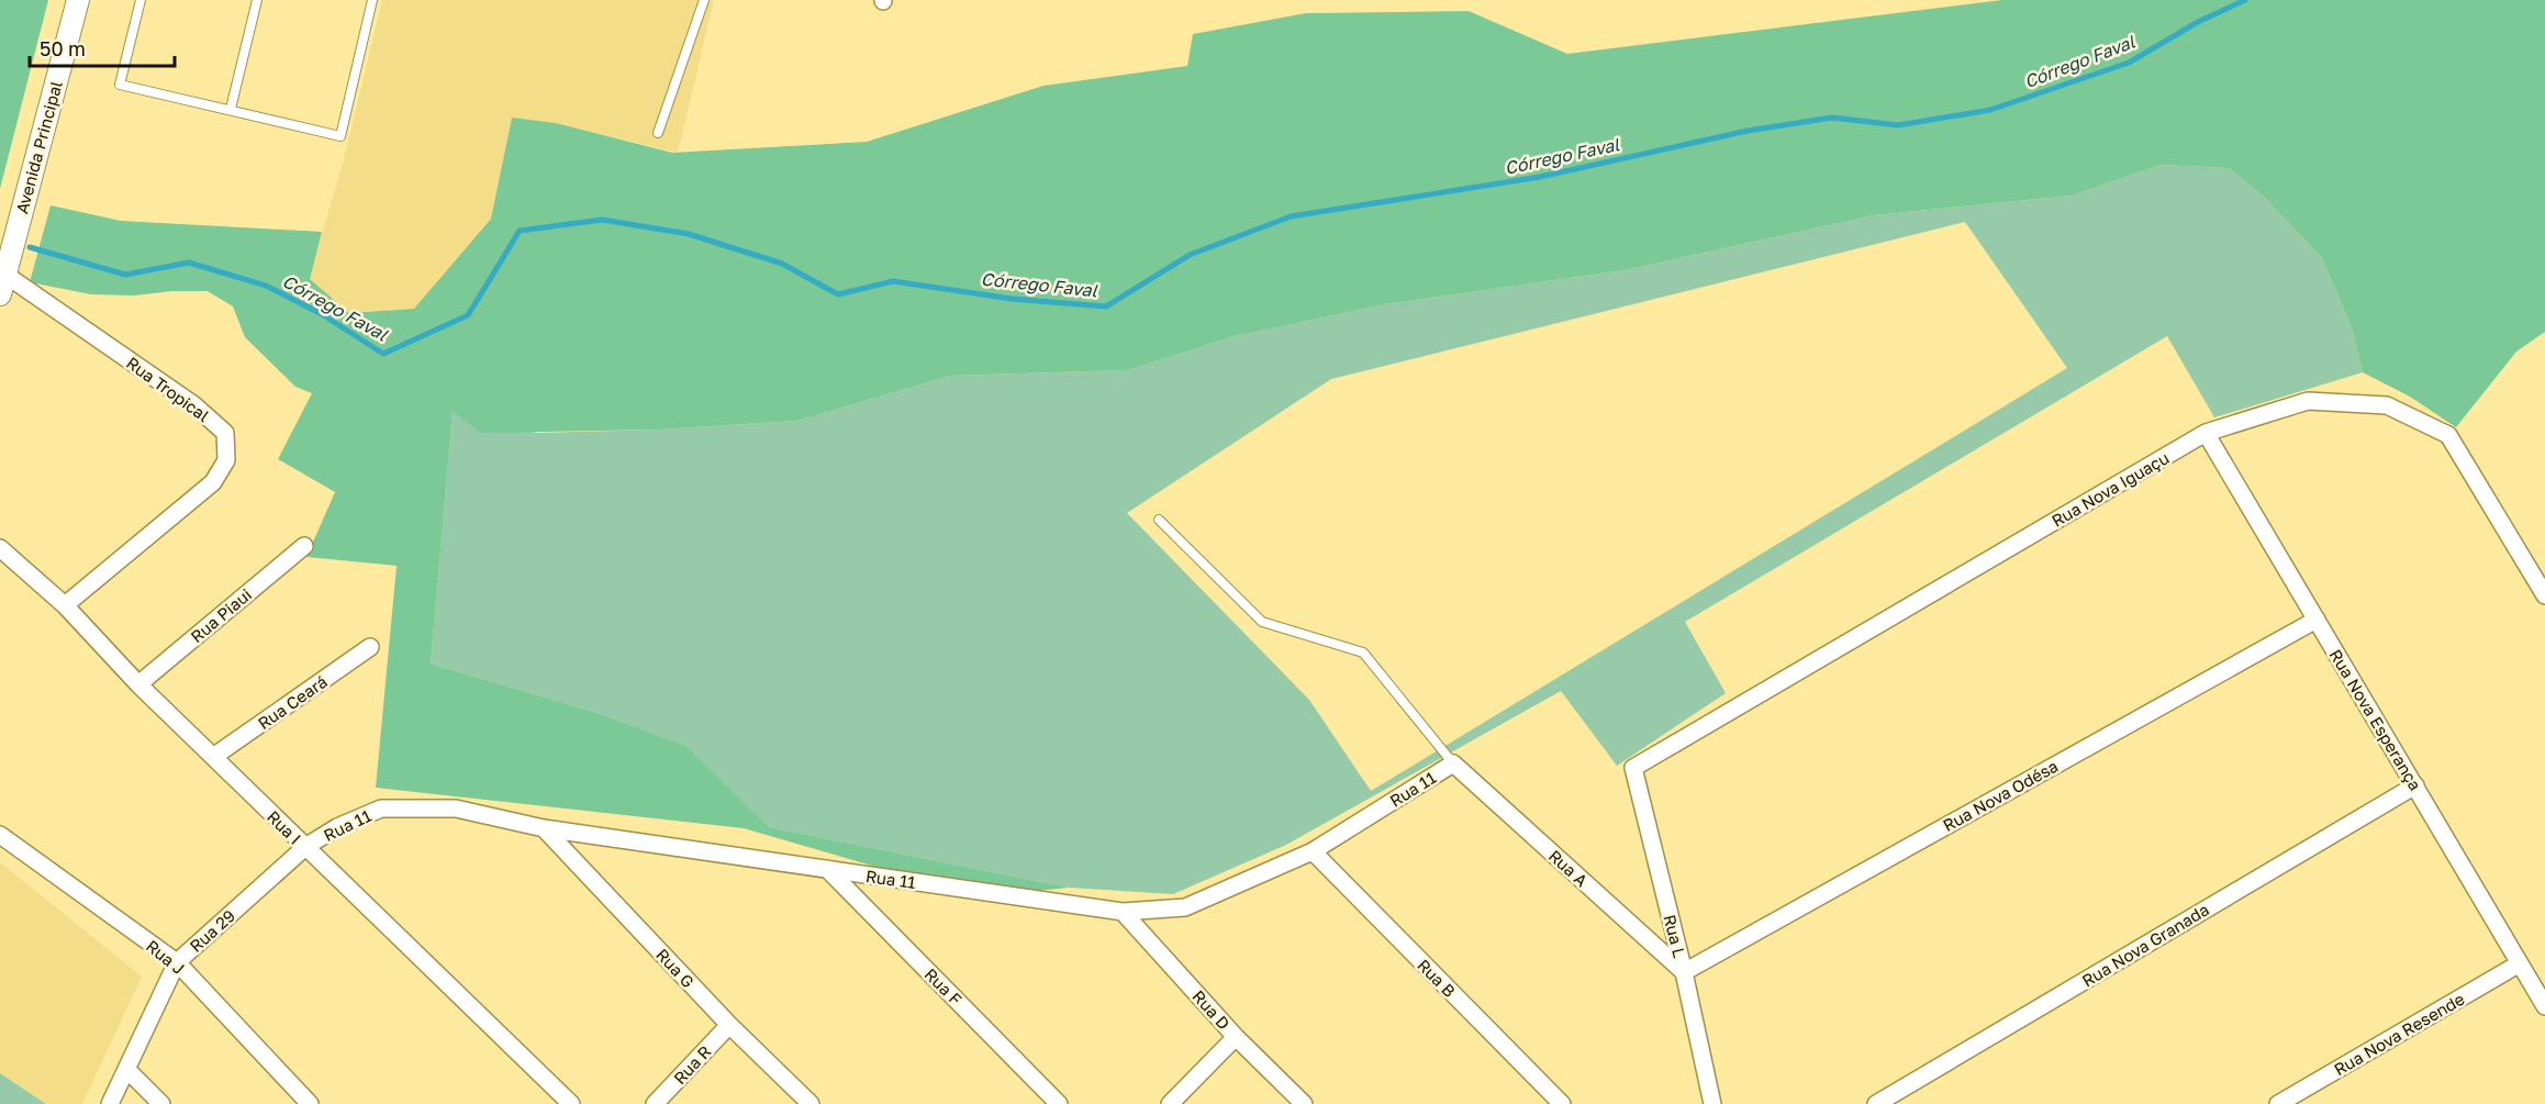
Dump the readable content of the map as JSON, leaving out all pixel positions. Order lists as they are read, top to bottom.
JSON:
{
  "streets": {
    "street": [
      "Avenida Principal",
      "Rua Tropical",
      "Rua Nova Iguaçu",
      "Rua Piaui",
      "Rua Ceará",
      "Rua Nova Esperança",
      "Rua 11",
      "Rua Nova Odésa",
      "Rua I",
      "Rua A",
      "Rua 29",
      "Rua L",
      "Rua Nova Granada",
      "Rua J",
      "Rua G",
      "Rua B",
      "Rua F",
      "Rua D",
      "Rua Nova Resende",
      "Rua R"
    ]
  },
  "crossings": [
    ["Avenida Principal", "Rua Tropical"],
    ["Rua Tropical", "Rua I"],
    ["Rua Nova Iguaçu", "Rua Nova Esperança"],
    ["Rua Nova Iguaçu", "Rua L"],
    ["Rua Piaui", "Rua I"],
    ["Rua Ceará", "Rua I"],
    ["Rua Nova Esperança", "Rua Nova Odésa"],
    ["Rua Nova Esperança", "Rua Nova Granada"],
    ["Rua Nova Esperança", "Rua Nova Resende"],
    ["Rua 11", "Rua I"],
    ["Rua 11", "Rua A"],
    ["Rua 11", "Rua 29"],
    ["Rua 11", "Rua G"],
    ["Rua 11", "Rua B"],
    ["Rua 11", "Rua F"],
    ["Rua 11", "Rua D"],
    ["Rua Nova Odésa", "Rua A"],
    ["Rua Nova Odésa", "Rua L"],
    ["Rua I", "Rua 29"],
    ["Rua A", "Rua L"],
    ["Rua 29", "Rua J"],
    ["Rua G", "Rua R"]
  ],
  "water": ["Córrego Faval"],
  "scale_bar": "50 m"
}
